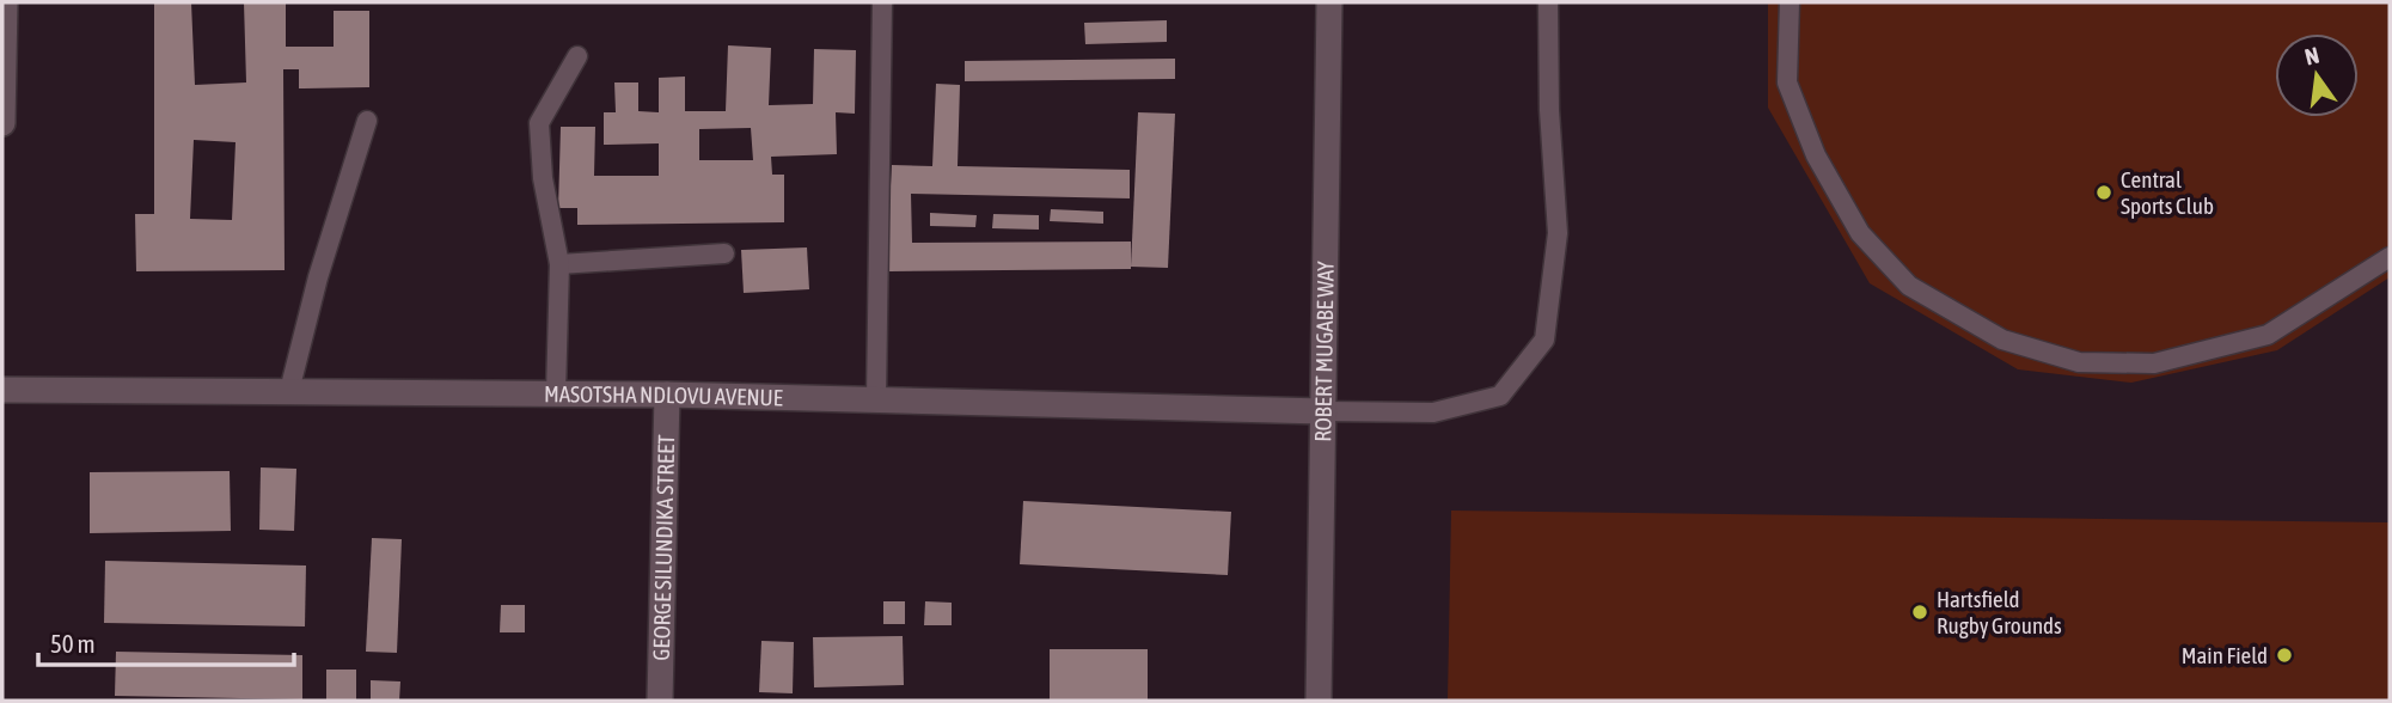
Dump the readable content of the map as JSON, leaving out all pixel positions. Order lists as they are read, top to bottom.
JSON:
{
  "streets": {
    "street": ["ROBERT MUGABE WAY", "MASOTSHA NDLOVU AVENUE", "GEORGE SILUNDIKA STREET"]
  },
  "crossings": [
    ["ROBERT MUGABE WAY", "MASOTSHA NDLOVU AVENUE"],
    ["MASOTSHA NDLOVU AVENUE", "GEORGE SILUNDIKA STREET"]
  ],
  "places": ["Central Sports Club", "Hartsfield Rugby Grounds", "Main Field"],
  "scale_bar": "50 m",
  "north": "top"
}
